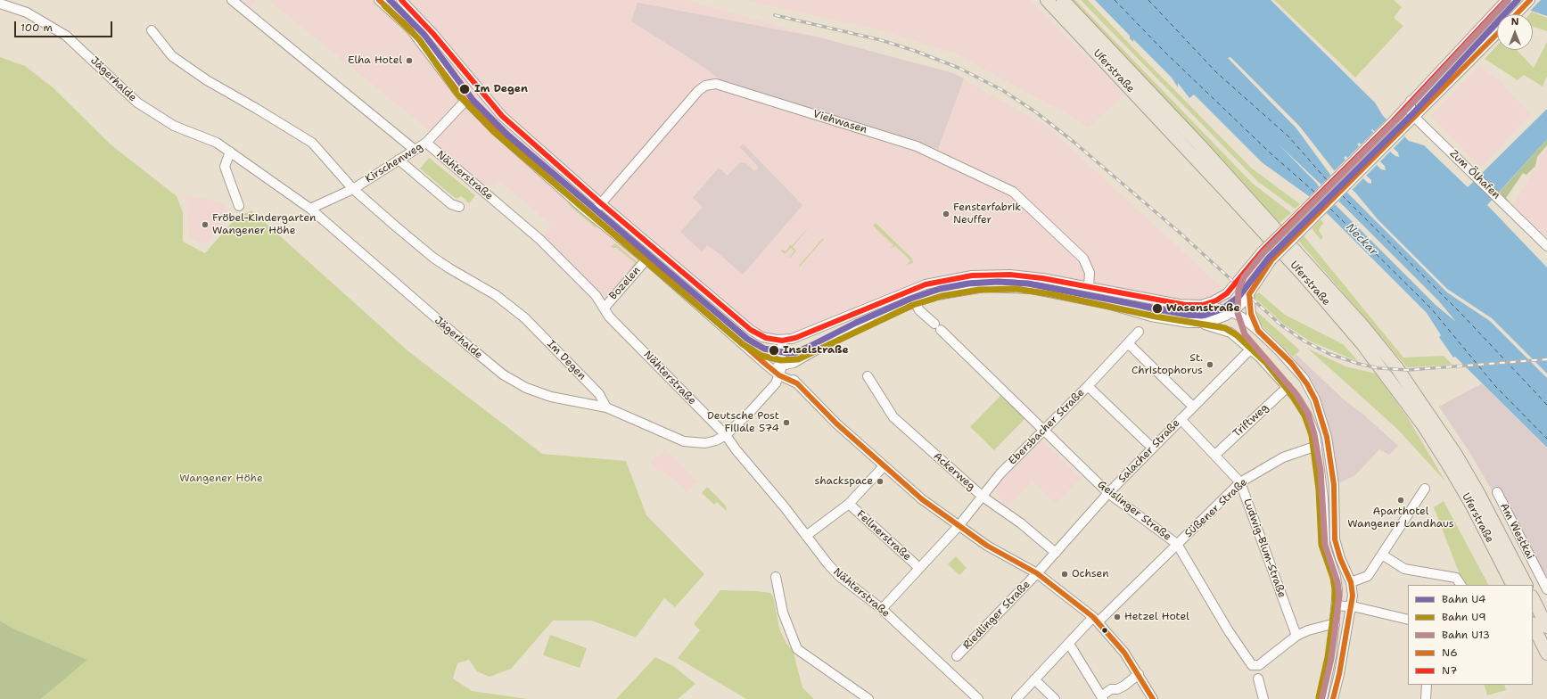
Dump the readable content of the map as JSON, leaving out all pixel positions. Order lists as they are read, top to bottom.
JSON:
{
  "streets": {
    "highway": ["Uferstraße"],
    "street": [
      "Jägerhalde",
      "Viehwasen",
      "Kirschenweg",
      "Zum Ölhafen",
      "Nähterstraße",
      "Bozelen",
      "Im Degen",
      "Triftweg",
      "Ebersbacher Straße",
      "Salacher Straße",
      "Ackerweg",
      "Süßener Straße",
      "Geislinger Straße",
      "Am Westkai",
      "Fellnerstraße",
      "Ludwig-Blum-Straße",
      "Riedlinger Straße"
    ]
  },
  "crossings": [
    ["Jägerhalde", "Kirschenweg"],
    ["Jägerhalde", "Nähterstraße"],
    ["Jägerhalde", "Im Degen"],
    ["Kirschenweg", "Nähterstraße"],
    ["Kirschenweg", "Im Degen"],
    ["Nähterstraße", "Bozelen"],
    ["Nähterstraße", "Ebersbacher Straße"],
    ["Triftweg", "Ludwig-Blum-Straße"],
    ["Ebersbacher Straße", "Ackerweg"],
    ["Ebersbacher Straße", "Geislinger Straße"],
    ["Ebersbacher Straße", "Fellnerstraße"],
    ["Salacher Straße", "Ackerweg"],
    ["Salacher Straße", "Geislinger Straße"],
    ["Salacher Straße", "Ludwig-Blum-Straße"],
    ["Salacher Straße", "Riedlinger Straße"],
    ["Süßener Straße", "Geislinger Straße"],
    ["Süßener Straße", "Ludwig-Blum-Straße"],
    ["Geislinger Straße", "Ludwig-Blum-Straße"]
  ],
  "water": ["Neckar"],
  "parks": ["Wangener Höhe"],
  "places": [
    "Elha Hotel",
    "Im Degen",
    "Fensterfabrik Neuffer",
    "Fröbel-Kindergarten Wangener Höhe",
    "Wasenstraße",
    "Inselstraße",
    "St. Christophorus",
    "Deutsche Post Filiale 574",
    "shackspace",
    "Aparthotel Wangener Landhaus",
    "Ochsen",
    "Hetzel Hotel"
  ],
  "lines": [
    "rail line U4",
    "rail line U13",
    "transit line N6",
    "transit line N7",
    "rail line U9"
  ],
  "legend": [
    "Bahn U4",
    "Bahn U9",
    "Bahn U13",
    "N6",
    "N7"
  ],
  "scale_bar": "100 m",
  "north": "top"
}
